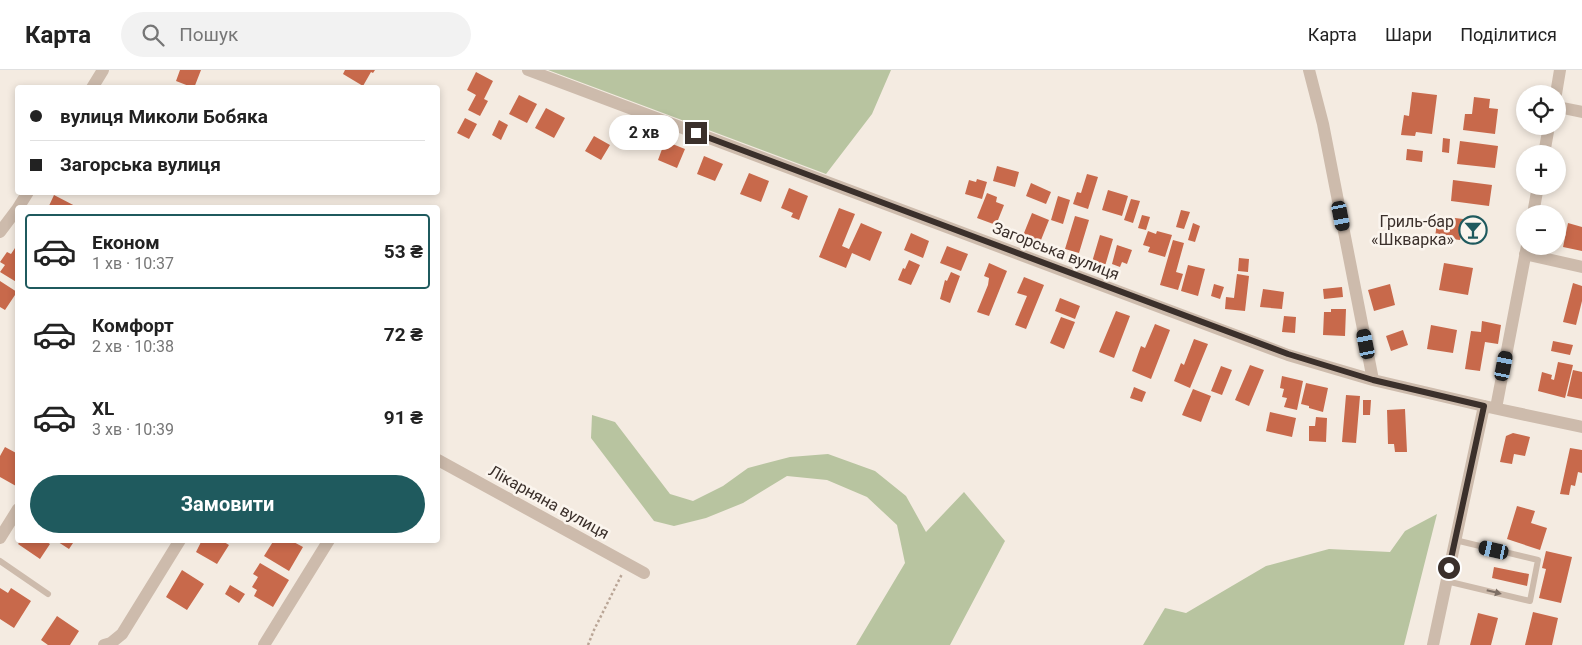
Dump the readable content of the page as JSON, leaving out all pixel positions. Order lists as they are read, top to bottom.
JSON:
{
  "streets": {
    "street": ["Загорська вулиця", "Лікарняна вулиця"]
  },
  "places": {
    "bar": ["Гриль-бар «Шкварка»"]
  },
  "page": {
    "header": "Карта",
    "search": "Пошук",
    "nav": ["Карта", "Шари", "Поділитися"],
    "map_buttons": ["+", "−"],
    "banner": ["вулиця Миколи Бобяка", "Загорська вулиця"],
    "bubble": "2 хв",
    "list": [
      {
        "name": "Економ",
        "note": "1 хв · 10:37",
        "value": "53 ₴"
      },
      {
        "name": "Комфорт",
        "note": "2 хв · 10:38",
        "value": "72 ₴"
      },
      {
        "name": "XL",
        "note": "3 хв · 10:39",
        "value": "91 ₴"
      }
    ],
    "buttons": "Замовити"
  }
}
